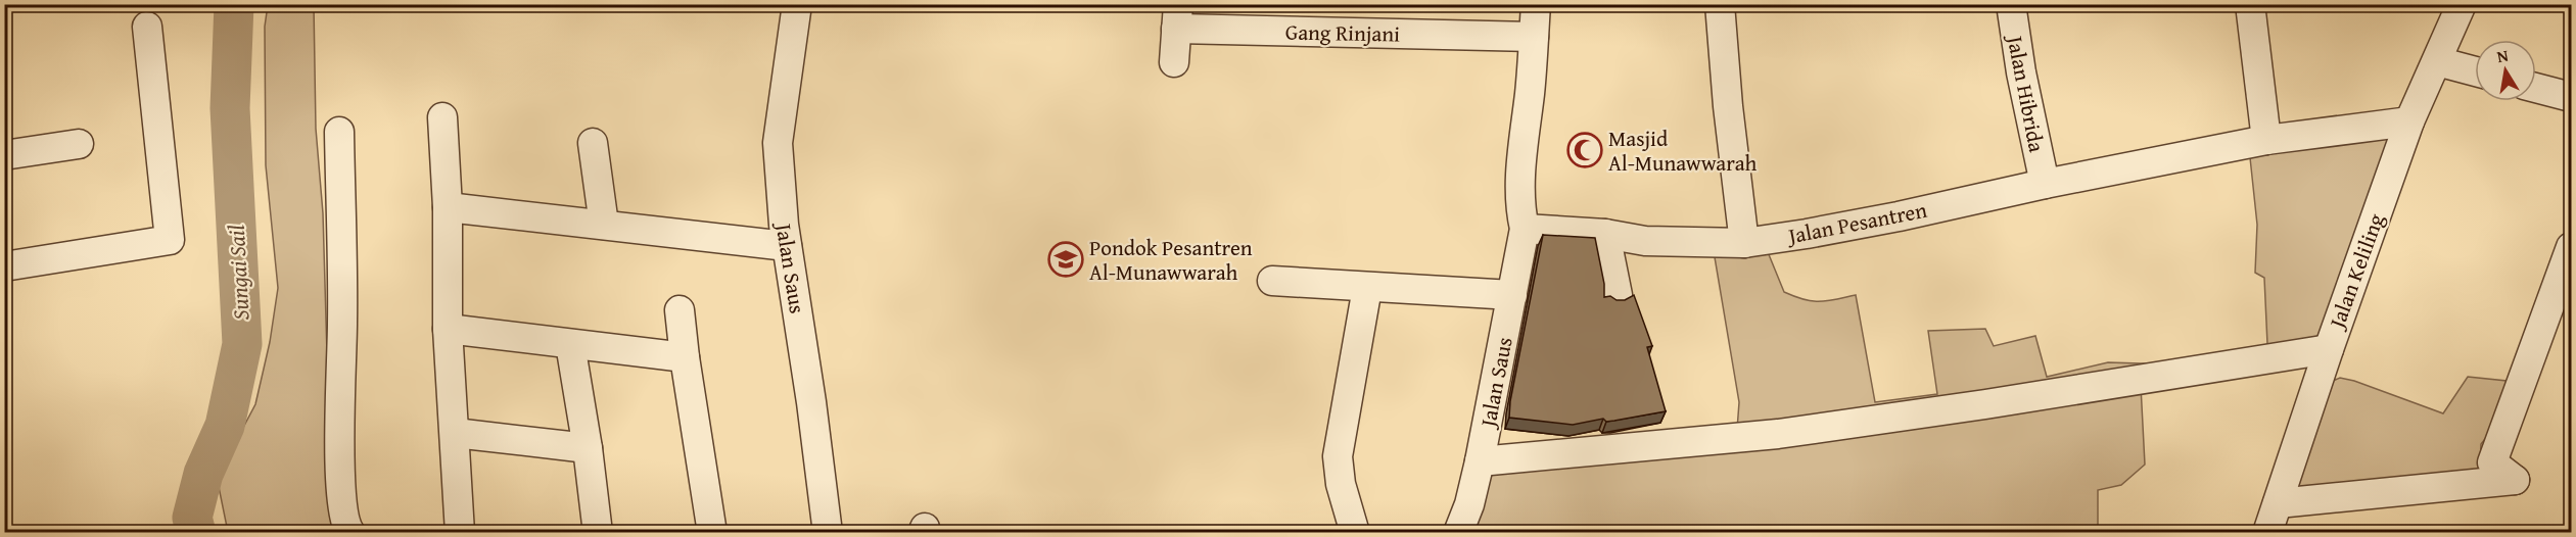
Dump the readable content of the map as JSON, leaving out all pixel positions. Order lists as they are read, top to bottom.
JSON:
{
  "streets": {
    "street": [
      "Gang Rinjani",
      "Jalan Hibrida",
      "Jalan Pesantren",
      "Jalan Saus",
      "Jalan Keliling"
    ]
  },
  "crossings": [
    ["Jalan Hibrida", "Jalan Pesantren"],
    ["Jalan Pesantren", "Jalan Saus"],
    ["Jalan Pesantren", "Jalan Keliling"]
  ],
  "water": ["Sungai Sail"],
  "places": {
    "mosque": ["Masjid Al-Munawwarah"],
    "school or university": ["Pondok Pesantren Al-Munawwarah"]
  },
  "north": "top"
}
